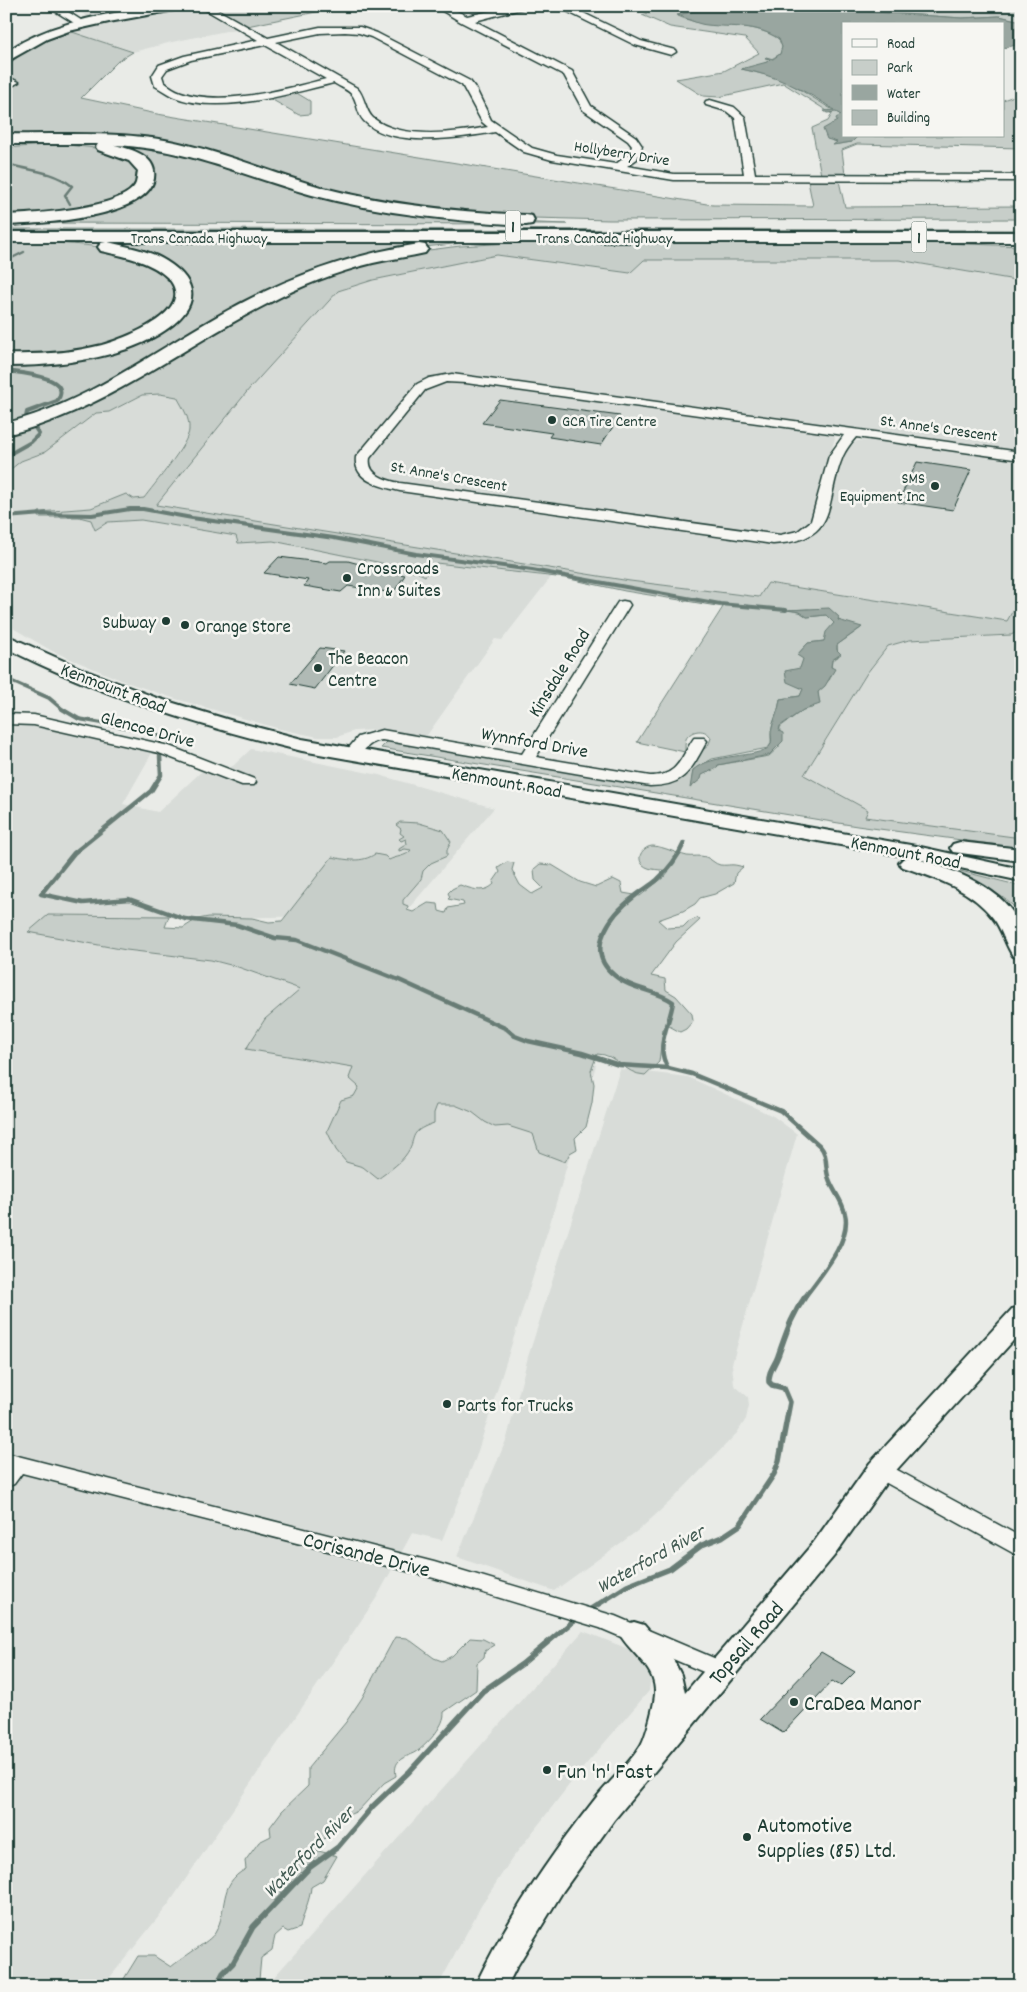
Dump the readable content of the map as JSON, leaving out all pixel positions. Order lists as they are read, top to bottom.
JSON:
{
  "streets": {
    "highway": ["1", "Trans Canada Highway"],
    "main road": ["Kenmount Road", "Topsail Road"],
    "street": [
      "Hollyberry Drive",
      "St. Anne's Crescent",
      "Kinsdale Road",
      "Glencoe Drive",
      "Wynnford Drive",
      "Corisande Drive"
    ]
  },
  "crossings": [
    ["Kinsdale Road", "Wynnford Drive"],
    ["Kenmount Road", "Wynnford Drive"],
    ["Corisande Drive", "Topsail Road"]
  ],
  "water": ["Waterford River"],
  "places": [
    "GCR Tire Centre",
    "SMS Equipment Inc",
    "Crossroads Inn & Suites",
    "Subway",
    "Orange Store",
    "The Beacon Centre",
    "Parts for Trucks",
    "CraDea Manor",
    "Fun 'n' Fast",
    "Automotive Supplies (85) Ltd."
  ],
  "legend": [
    "Road",
    "Park",
    "Water",
    "Building"
  ]
}
